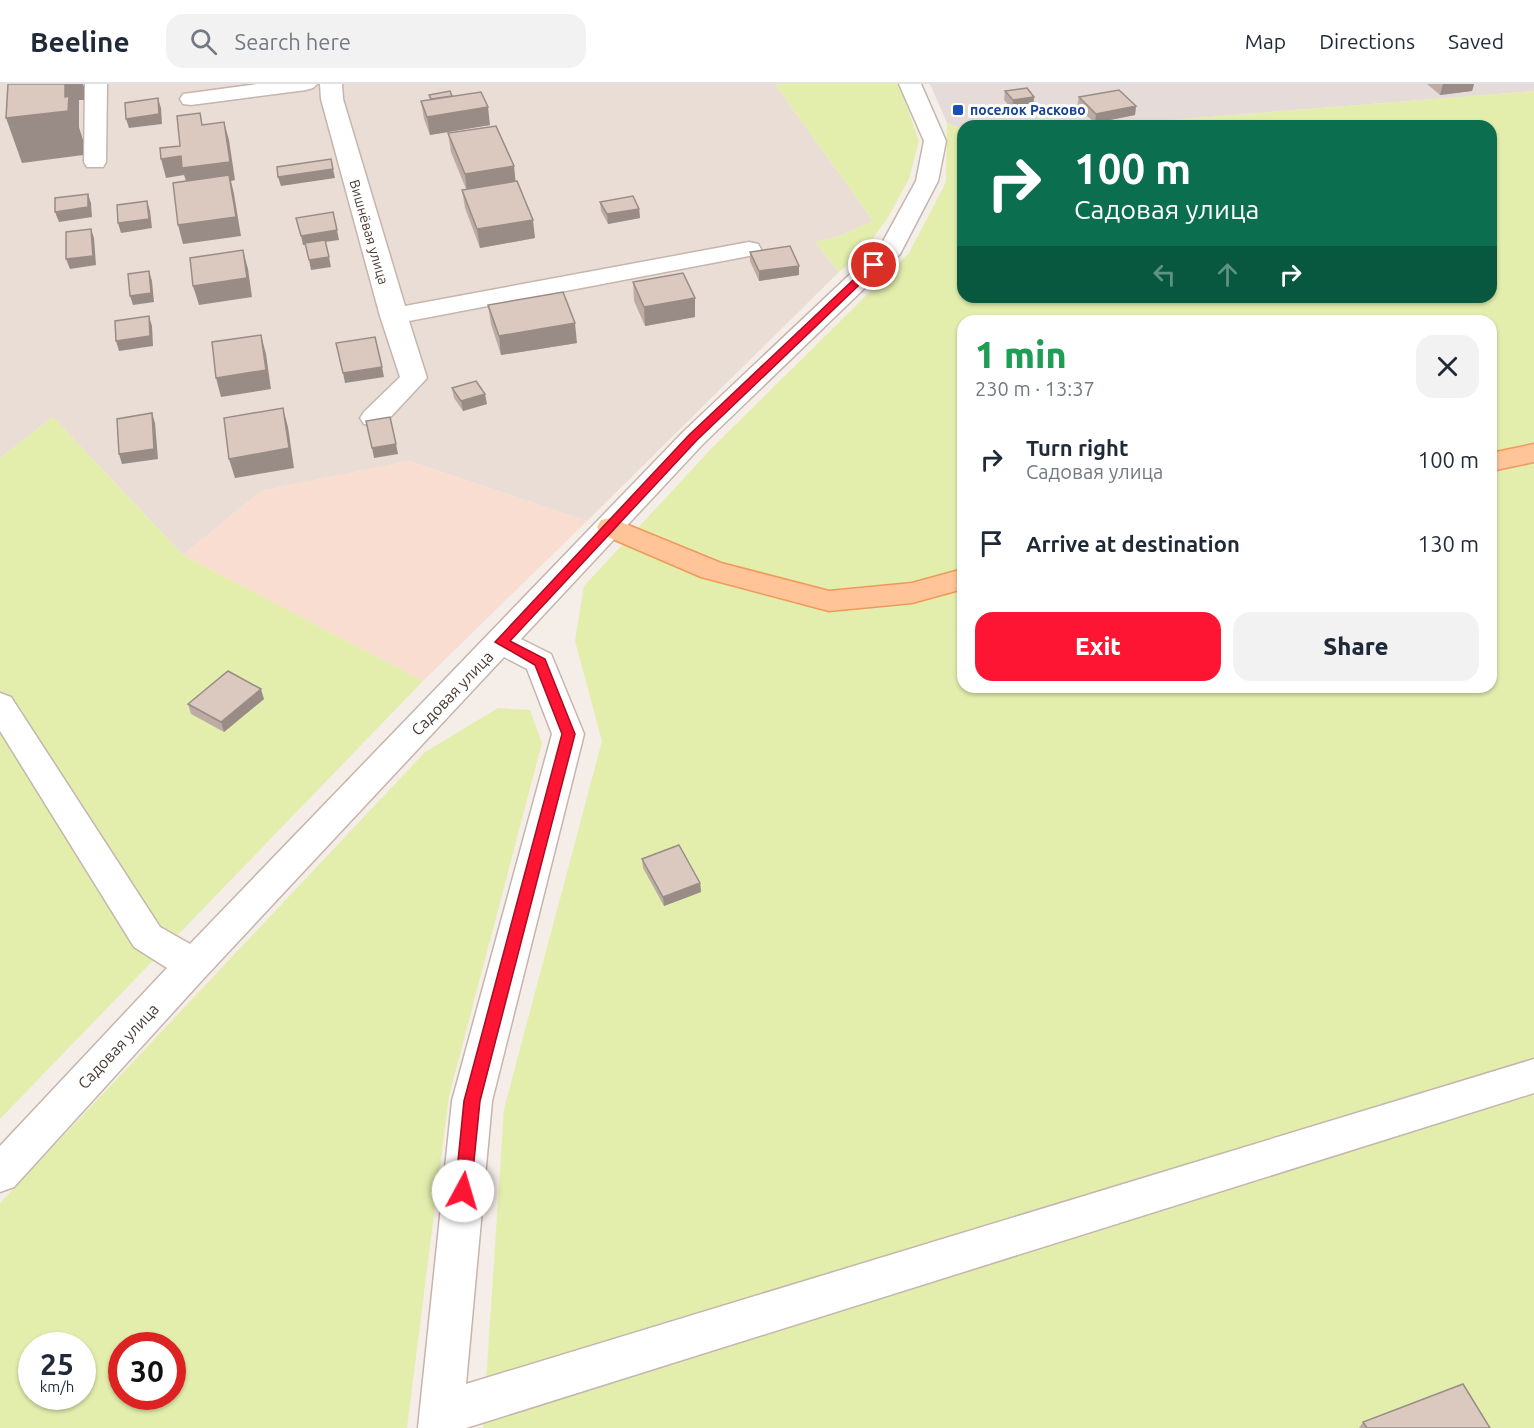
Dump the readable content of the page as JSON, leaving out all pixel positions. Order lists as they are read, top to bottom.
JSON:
{
  "streets": {
    "street": ["Вишнёвая улица", "Садовая улица"]
  },
  "places": {
    "transit": ["поселок Расково"]
  },
  "page": {
    "header": "Beeline",
    "search": "Search here",
    "nav": ["Map", "Directions", "Saved"],
    "turn": ["100 m", "Садовая улица"],
    "heading": ["1 min", "230 m · 13:37"],
    "list": [
      {
        "name": "Turn right",
        "note": "Садовая улица",
        "value": "100 m"
      },
      {
        "name": "Arrive at destination",
        "value": "130 m"
      }
    ],
    "buttons": ["Exit", "Share"],
    "speed": "25 km/h",
    "limit": "30"
  }
}
